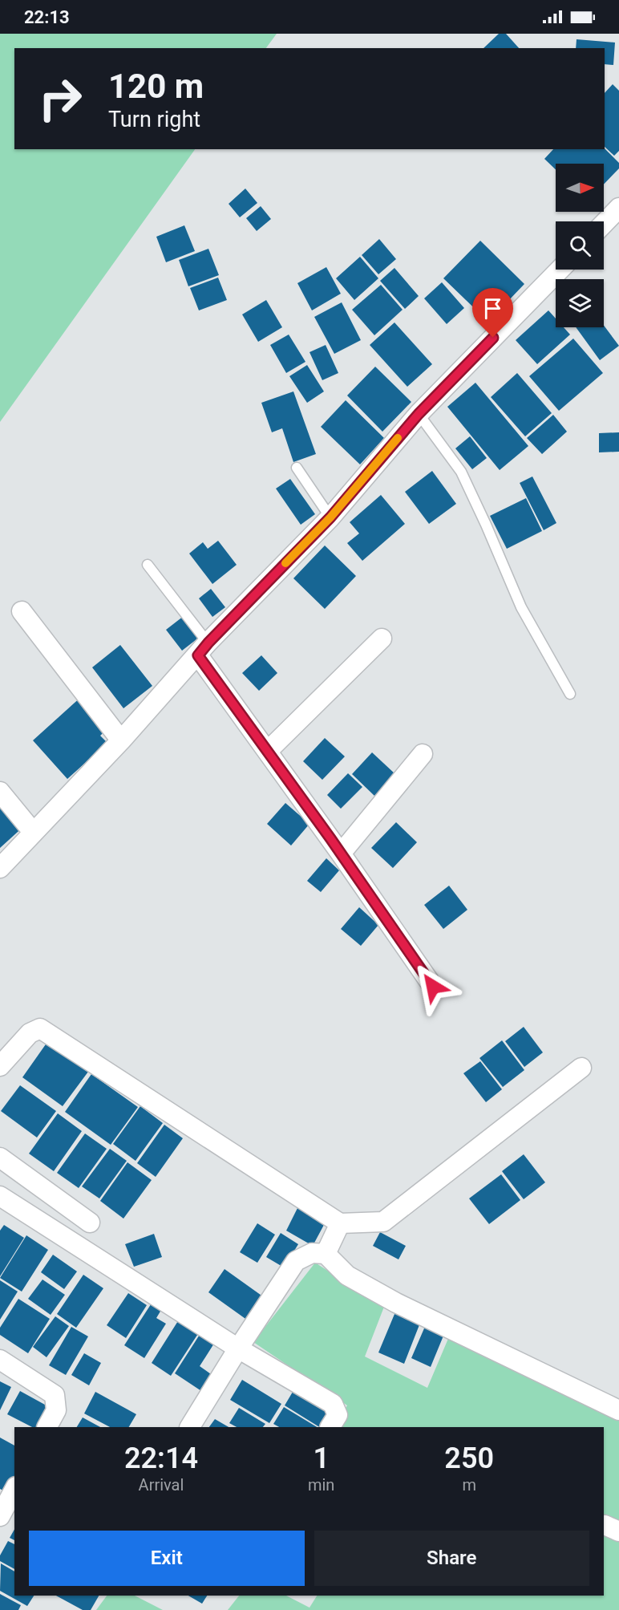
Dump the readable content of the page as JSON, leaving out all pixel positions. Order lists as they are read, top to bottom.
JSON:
{
  "north": "right",
  "page": {
    "status": "22:13",
    "turn": ["120 m", "Turn right"],
    "eta": [
      "22:14",
      "Arrival",
      "1",
      "min",
      "250",
      "m"
    ],
    "buttons": ["Exit", "Share"]
  }
}
